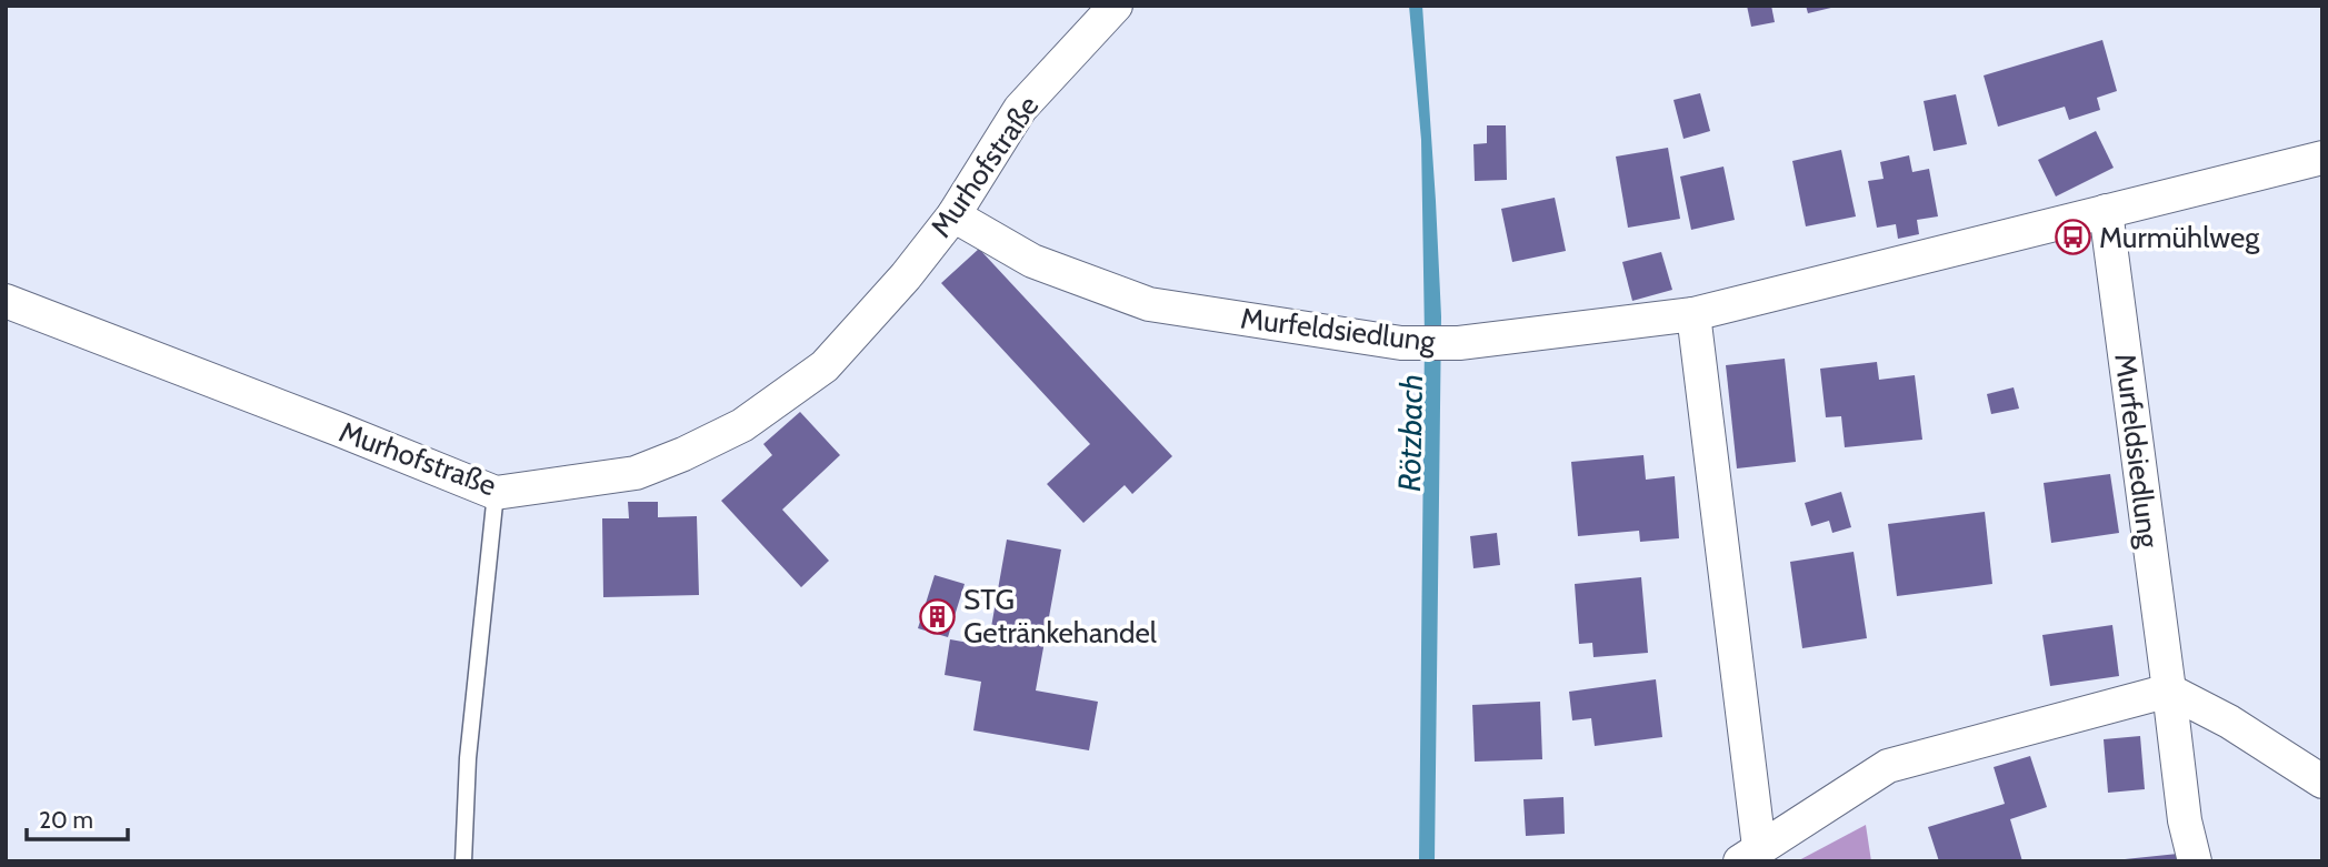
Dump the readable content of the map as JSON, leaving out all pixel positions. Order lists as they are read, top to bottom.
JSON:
{
  "streets": {
    "street": ["Murhofstraße", "Murfeldsiedlung"]
  },
  "crossings": [
    ["Murhofstraße", "Murfeldsiedlung"]
  ],
  "water": ["Rötzbach"],
  "places": {
    "bus stop": ["Murmühlweg"],
    "building": ["STG Getränkehandel"]
  },
  "scale_bar": "20 m"
}
